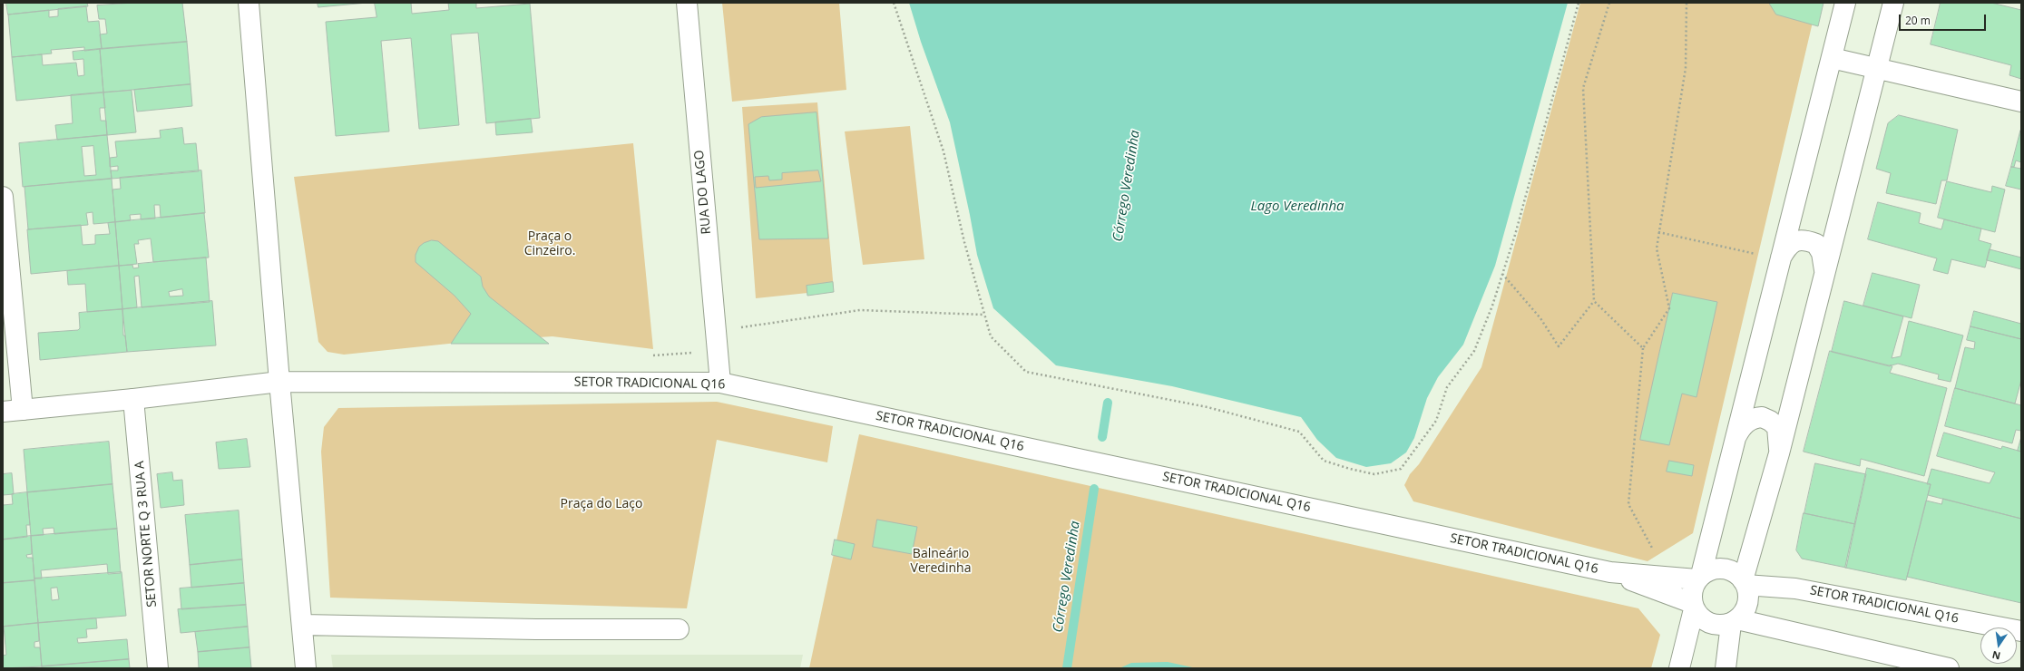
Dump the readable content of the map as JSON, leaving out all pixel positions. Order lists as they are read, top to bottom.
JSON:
{
  "streets": {
    "street": ["RUA DO LAGO", "SETOR TRADICIONAL Q16", "SETOR NORTE Q 3 RUA A"]
  },
  "crossings": [
    ["RUA DO LAGO", "SETOR TRADICIONAL Q16"],
    ["SETOR TRADICIONAL Q16", "SETOR NORTE Q 3 RUA A"]
  ],
  "water": ["Córrego Veredinha", "Lago Veredinha"],
  "parks": ["Praça o Cinzeiro.", "Praça do Laço", "Balneário Veredinha"],
  "scale_bar": "20 m",
  "north": "bottom"
}
